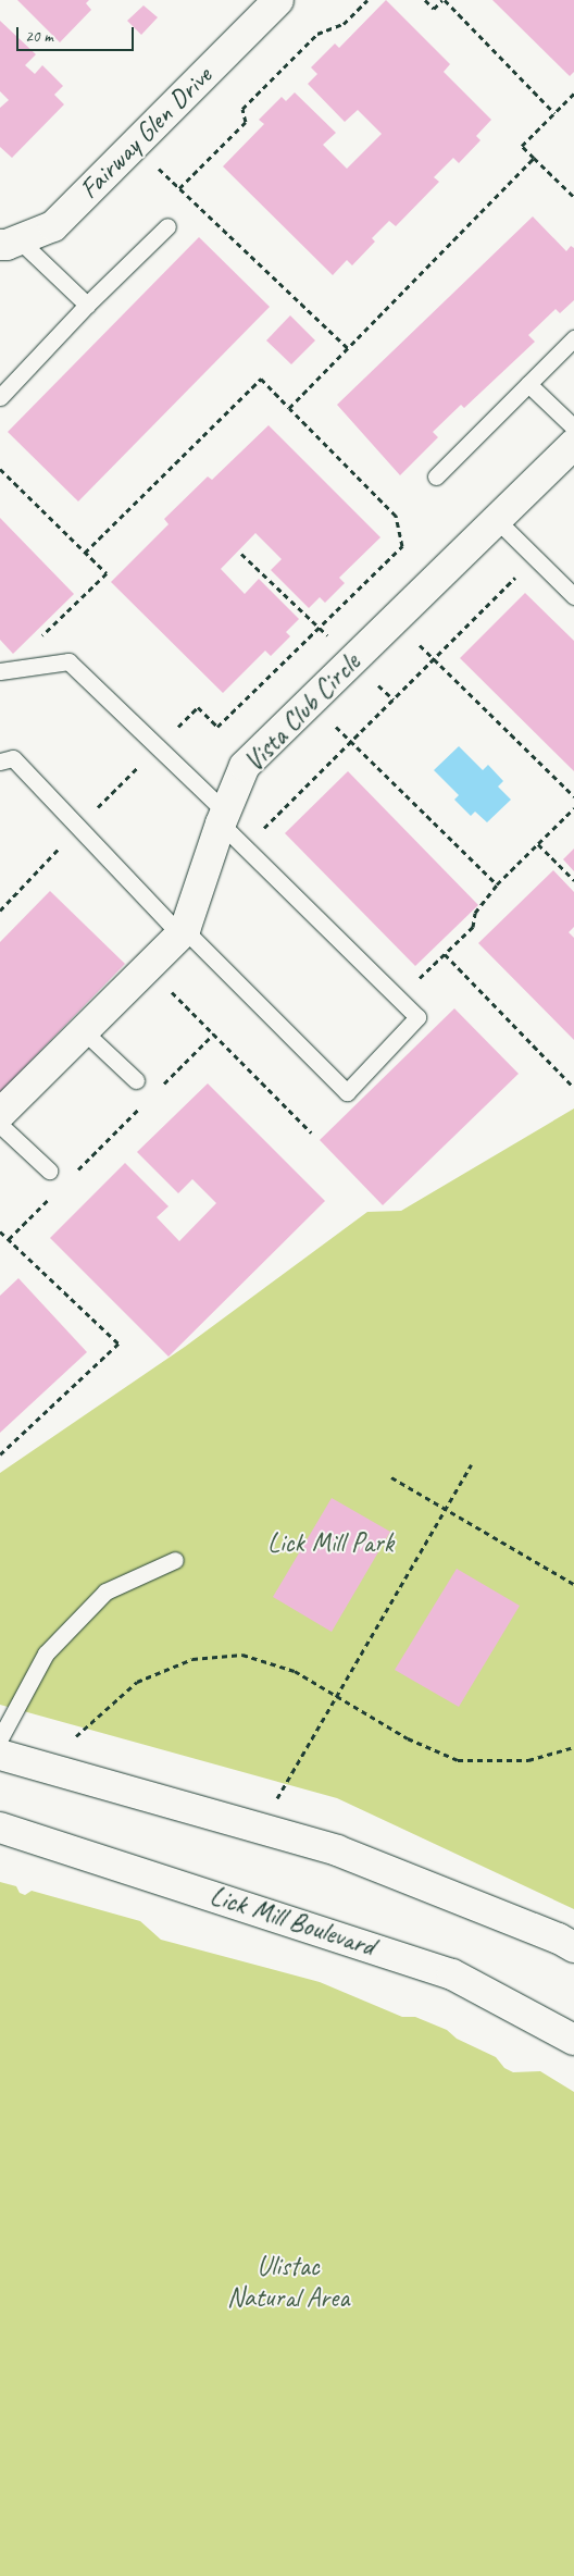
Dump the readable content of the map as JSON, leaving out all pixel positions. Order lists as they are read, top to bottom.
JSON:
{
  "streets": {
    "street": ["Fairway Glen Drive", "Vista Club Circle", "Lick Mill Boulevard"]
  },
  "parks": ["Lick Mill Park", "Ulistac Natural Area"],
  "scale_bar": "20 m"
}
